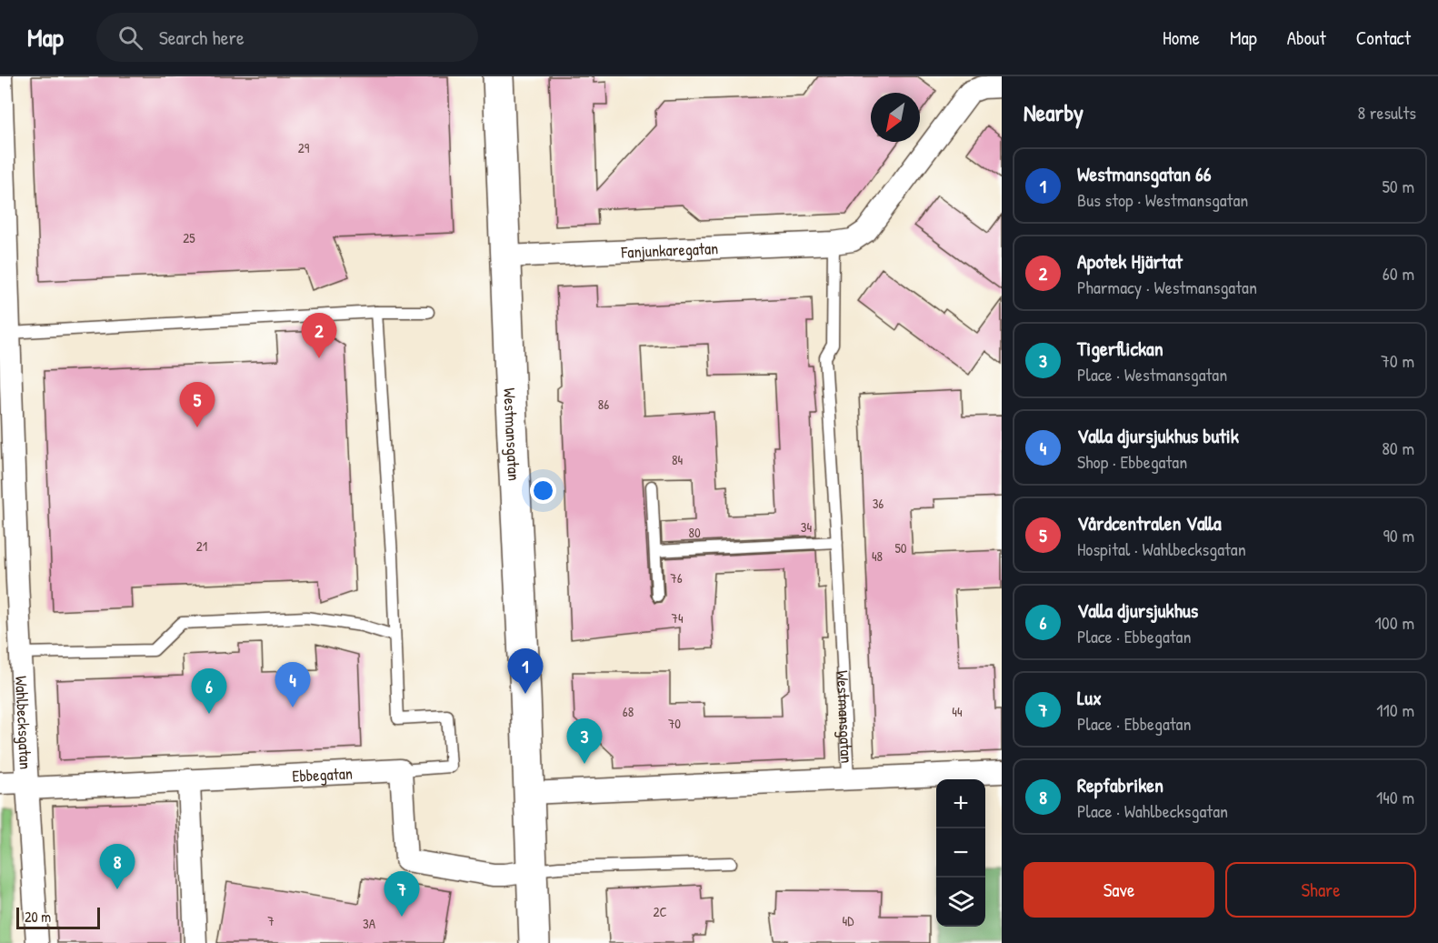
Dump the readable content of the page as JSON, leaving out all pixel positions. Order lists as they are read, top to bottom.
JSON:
{
  "streets": {
    "street": [
      "Fanjunkaregatan",
      "Westmansgatan",
      "Wahlbecksgatan",
      "Ebbegatan"
    ]
  },
  "crossings": [
    ["Fanjunkaregatan", "Westmansgatan"],
    ["Wahlbecksgatan", "Ebbegatan"]
  ],
  "house_numbers": [
    "29",
    "25",
    "86",
    "84",
    "36",
    "34",
    "80",
    "21",
    "50",
    "48",
    "76",
    "74",
    "68",
    "44",
    "70",
    "2C",
    "7",
    "4D",
    "3A"
  ],
  "scale_bar": "20 m",
  "north": "bottom left",
  "page": {
    "header": "Map",
    "search": "Search here",
    "nav": [
      "Home",
      "Map",
      "About",
      "Contact"
    ],
    "heading": ["Nearby", "8 results"],
    "list": [
      {
        "mark": "1",
        "name": "Westmansgatan 66",
        "note": "Bus stop · Westmansgatan",
        "value": "50 m"
      },
      {
        "mark": "2",
        "name": "Apotek Hjärtat",
        "note": "Pharmacy · Westmansgatan",
        "value": "60 m"
      },
      {
        "mark": "3",
        "name": "Tigerflickan",
        "note": "Place · Westmansgatan",
        "value": "70 m"
      },
      {
        "mark": "4",
        "name": "Valla djursjukhus butik",
        "note": "Shop · Ebbegatan",
        "value": "80 m"
      },
      {
        "mark": "5",
        "name": "Vårdcentralen Valla",
        "note": "Hospital · Wahlbecksgatan",
        "value": "90 m"
      },
      {
        "mark": "6",
        "name": "Valla djursjukhus",
        "note": "Place · Ebbegatan",
        "value": "100 m"
      },
      {
        "mark": "7",
        "name": "Lux",
        "note": "Place · Ebbegatan",
        "value": "110 m"
      },
      {
        "mark": "8",
        "name": "Repfabriken",
        "note": "Place · Wahlbecksgatan",
        "value": "140 m"
      }
    ],
    "pins": [
      "2",
      "5",
      "1",
      "4",
      "6",
      "3",
      "8",
      "7"
    ],
    "map_buttons": ["+", "−"],
    "buttons": ["Save", "Share"],
    "scale": "20 m"
  }
}
